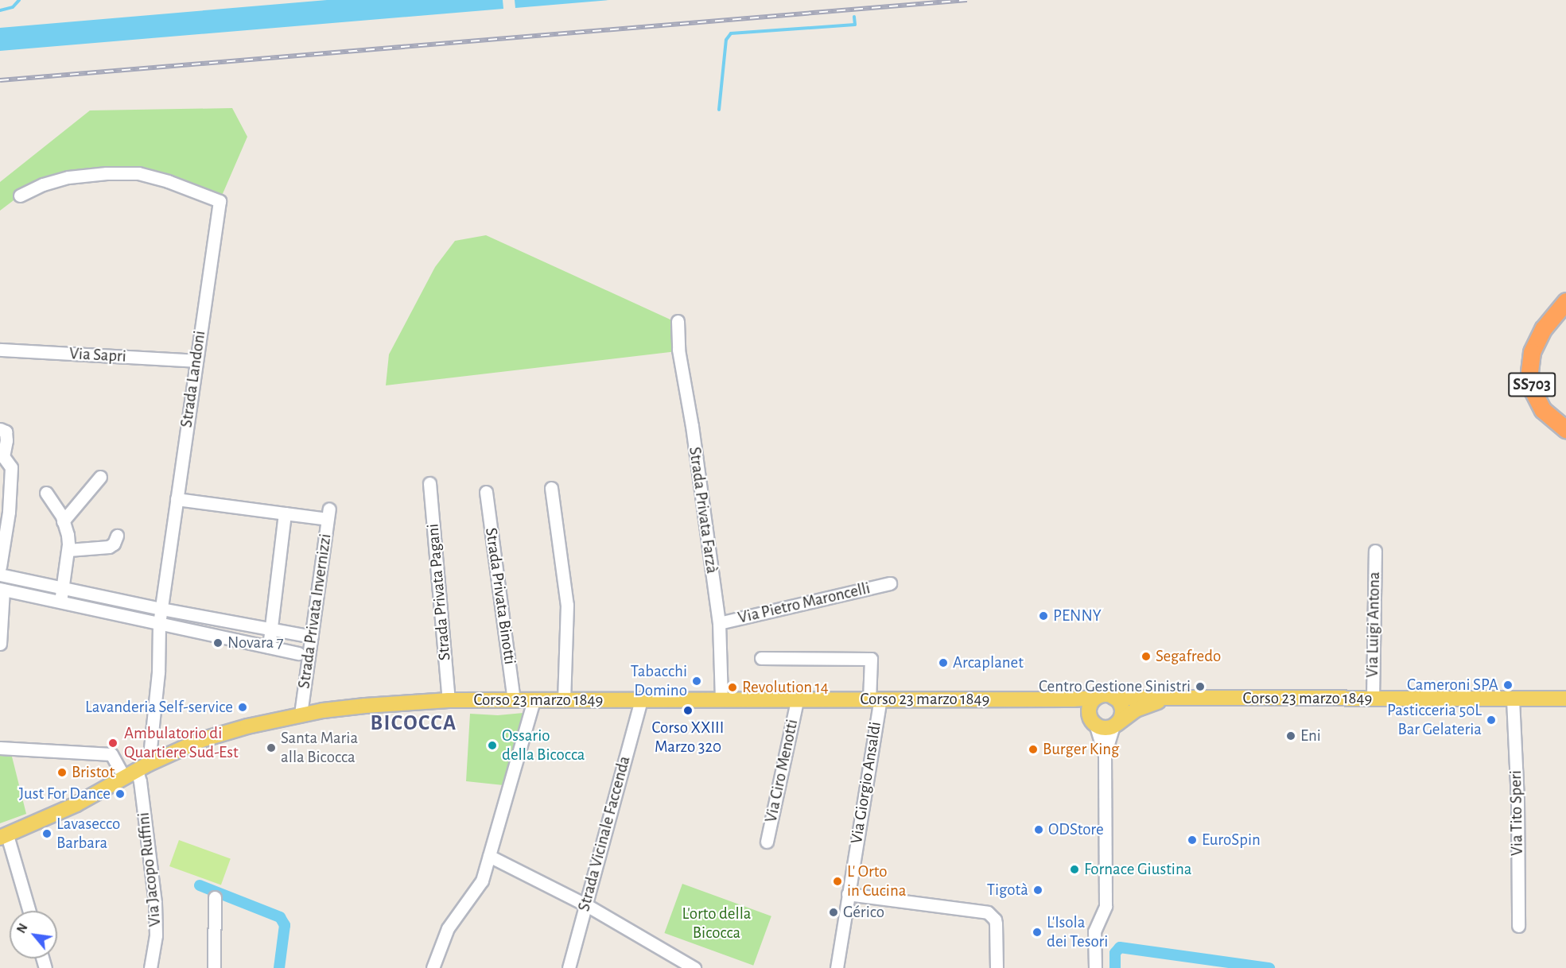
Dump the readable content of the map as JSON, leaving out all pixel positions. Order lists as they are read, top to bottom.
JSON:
{
  "streets": {
    "highway": ["SS703"],
    "main road": ["Corso 23 marzo 1849"],
    "street": [
      "Via Sapri",
      "Strada Landoni",
      "Strada Privata Farzà",
      "Strada Privata Pagani",
      "Strada Privata Binotti",
      "Via Pietro Maroncelli",
      "Strada Privata Invernizzi",
      "Via Luigi Antona",
      "Via Ciro Menotti",
      "Via Giorgio Ansaldi",
      "Via Tito Speri",
      "Strada Vicinale Faccenda",
      "Via Jacopo Ruffini"
    ]
  },
  "crossings": [
    ["Via Sapri", "Strada Landoni"],
    ["Strada Landoni", "Corso 23 marzo 1849"],
    ["Strada Landoni", "Via Jacopo Ruffini"],
    ["Strada Privata Farzà", "Via Pietro Maroncelli"],
    ["Strada Privata Farzà", "Corso 23 marzo 1849"],
    ["Strada Privata Pagani", "Corso 23 marzo 1849"],
    ["Strada Privata Binotti", "Corso 23 marzo 1849"],
    ["Strada Privata Invernizzi", "Corso 23 marzo 1849"],
    ["Via Luigi Antona", "Corso 23 marzo 1849"],
    ["Corso 23 marzo 1849", "Via Ciro Menotti"],
    ["Corso 23 marzo 1849", "Via Giorgio Ansaldi"],
    ["Corso 23 marzo 1849", "Via Tito Speri"],
    ["Corso 23 marzo 1849", "Strada Vicinale Faccenda"],
    ["Corso 23 marzo 1849", "Via Jacopo Ruffini"]
  ],
  "districts": ["BICOCCA"],
  "parks": ["L'orto della Bicocca"],
  "places": [
    "PENNY",
    "Novara 7",
    "Segafredo",
    "Arcaplanet",
    "Tabacchi Domino",
    "Cameroni SPA",
    "Centro Gestione Sinistri",
    "Revolution 14",
    "Lavanderia Self-service",
    "Corso XXIII Marzo 320",
    "Pasticceria 50L Bar Gelateria",
    "Eni",
    "Ambulatorio di Quartiere Sud-Est",
    "Ossario della Bicocca",
    "Santa Maria alla Bicocca",
    "Burger King",
    "Bristot",
    "Just For Dance",
    "ODStore",
    "Lavasecco Barbara",
    "EuroSpin",
    "Fornace Giustina",
    "L' Orto in Cucina",
    "Tigotà",
    "Gérico",
    "L'Isola dei Tesori"
  ],
  "north": "top left"
}
